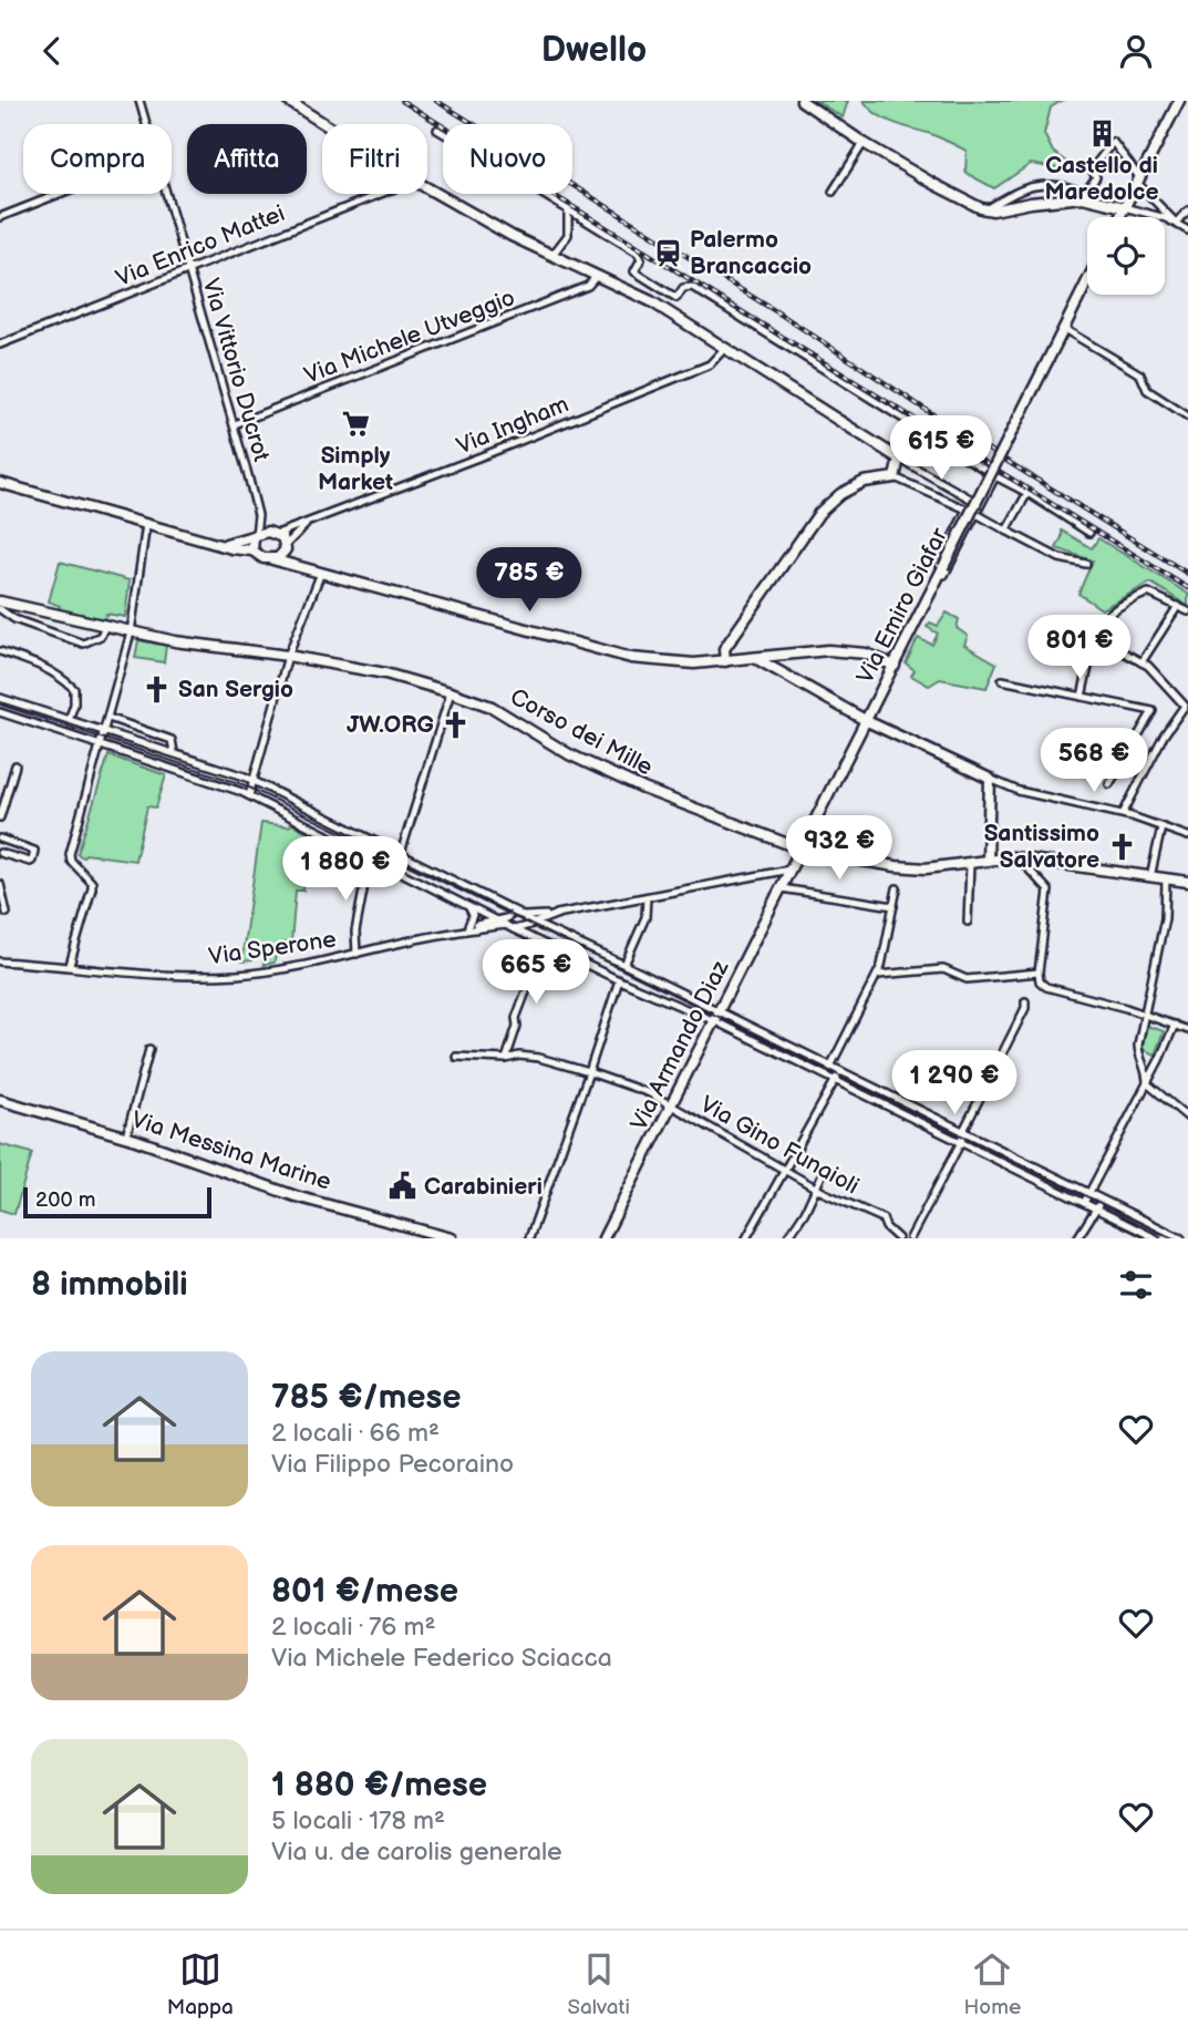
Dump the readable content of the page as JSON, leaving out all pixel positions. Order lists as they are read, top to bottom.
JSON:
{
  "streets": {
    "street": [
      "Via Enrico Mattei",
      "Via Michele Utveggio",
      "Via Vittorio Ducrot",
      "Via Ingham",
      "Via Emiro Giafar",
      "Corso dei Mille",
      "Via Sperone",
      "Via Armando Diaz",
      "Via Gino Funaioli",
      "Via Messina Marine"
    ]
  },
  "crossings": [
    ["Via Enrico Mattei", "Via Vittorio Ducrot"],
    ["Via Michele Utveggio", "Via Vittorio Ducrot"],
    ["Via Emiro Giafar", "Corso dei Mille"],
    ["Via Emiro Giafar", "Via Armando Diaz"],
    ["Via Armando Diaz", "Via Gino Funaioli"]
  ],
  "places": {
    "building": ["Castello di Maredolce"],
    "station": ["Palermo Brancaccio"],
    "supermarket": ["Simply Market"],
    "church": ["San Sergio", "JW.ORG", "Santissimo Salvatore"],
    "public building": ["Carabinieri"]
  },
  "scale_bar": "200 m",
  "page": {
    "header": "Dwello",
    "chip": [
      "Compra",
      "Affitta",
      "Filtri",
      "Nuovo"
    ],
    "price": [
      "615 €",
      "785 €",
      "801 €",
      "568 €",
      "932 €",
      "1 880 €",
      "665 €",
      "1 290 €"
    ],
    "scale": "200 m",
    "heading": "8 immobili",
    "list": [
      {
        "name": "785 €/mese",
        "note": "2 locali · 66 m² · Via Filippo Pecoraino"
      },
      {
        "name": "801 €/mese",
        "note": "2 locali · 76 m² · Via Michele Federico Sciacca"
      },
      {
        "name": "1 880 €/mese",
        "note": "5 locali · 178 m² · Via u. de carolis generale"
      }
    ],
    "tabs": ["Mappa", "Salvati", "Home"]
  }
}
